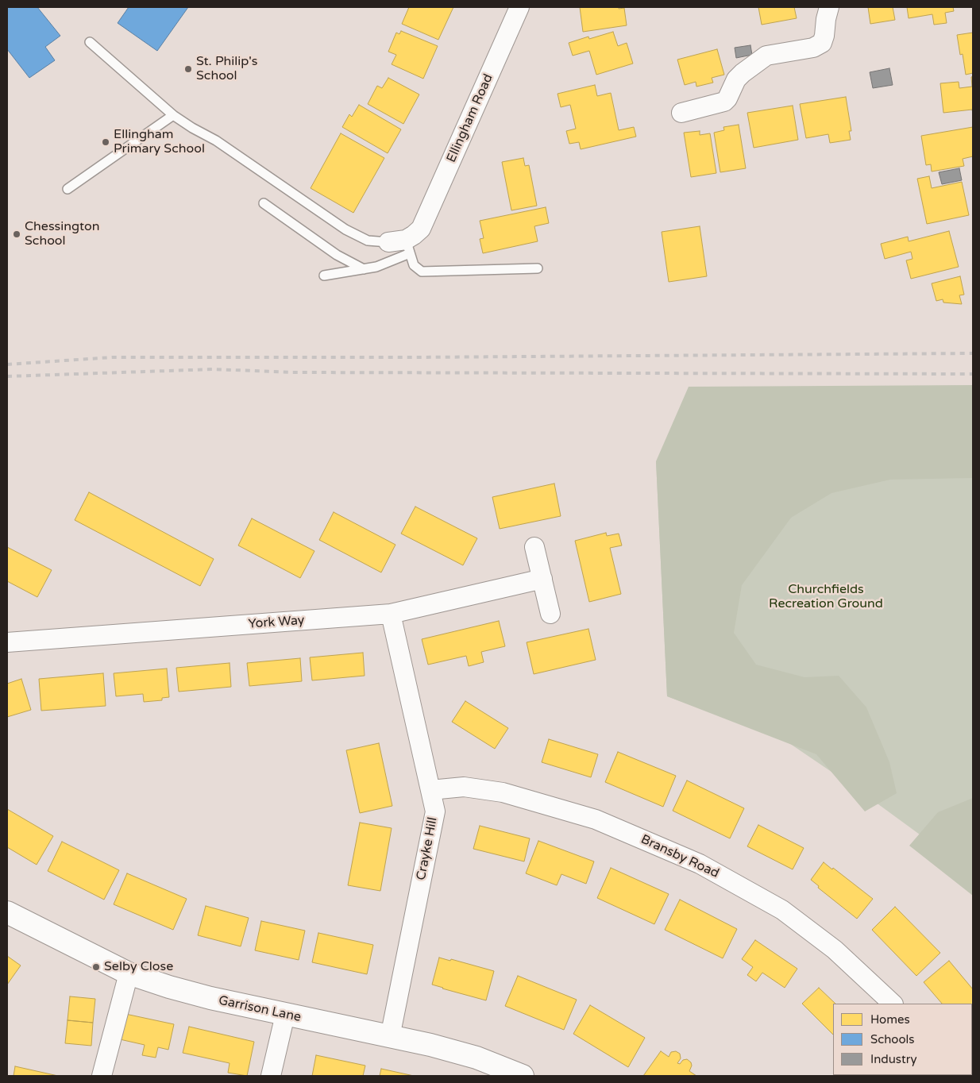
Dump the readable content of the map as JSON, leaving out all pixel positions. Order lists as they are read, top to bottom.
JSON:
{
  "streets": {
    "street": [
      "Ellingham Road",
      "York Way",
      "Crayke Hill",
      "Bransby Road",
      "Garrison Lane"
    ]
  },
  "crossings": [
    ["York Way", "Crayke Hill"],
    ["Crayke Hill", "Bransby Road"],
    ["Crayke Hill", "Garrison Lane"]
  ],
  "parks": ["Churchfields Recreation Ground"],
  "places": [
    "St. Philip's School",
    "Ellingham Primary School",
    "Chessington School",
    "Selby Close"
  ],
  "legend": ["Homes", "Schools", "Industry"]
}
